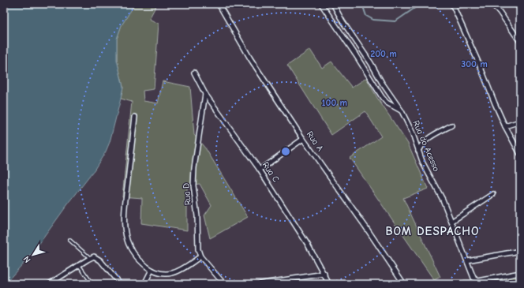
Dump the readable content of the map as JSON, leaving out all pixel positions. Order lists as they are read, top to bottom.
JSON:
{
  "streets": {
    "street": [
      "Rua A",
      "Rua do Acesso",
      "Rua C",
      "Rua D"
    ]
  },
  "crossings": [
    ["Rua C", "Rua D"]
  ],
  "districts": ["BOM DESPACHO"],
  "north": "bottom left",
  "rings": ["200 m", "300 m", "100 m"]
}
